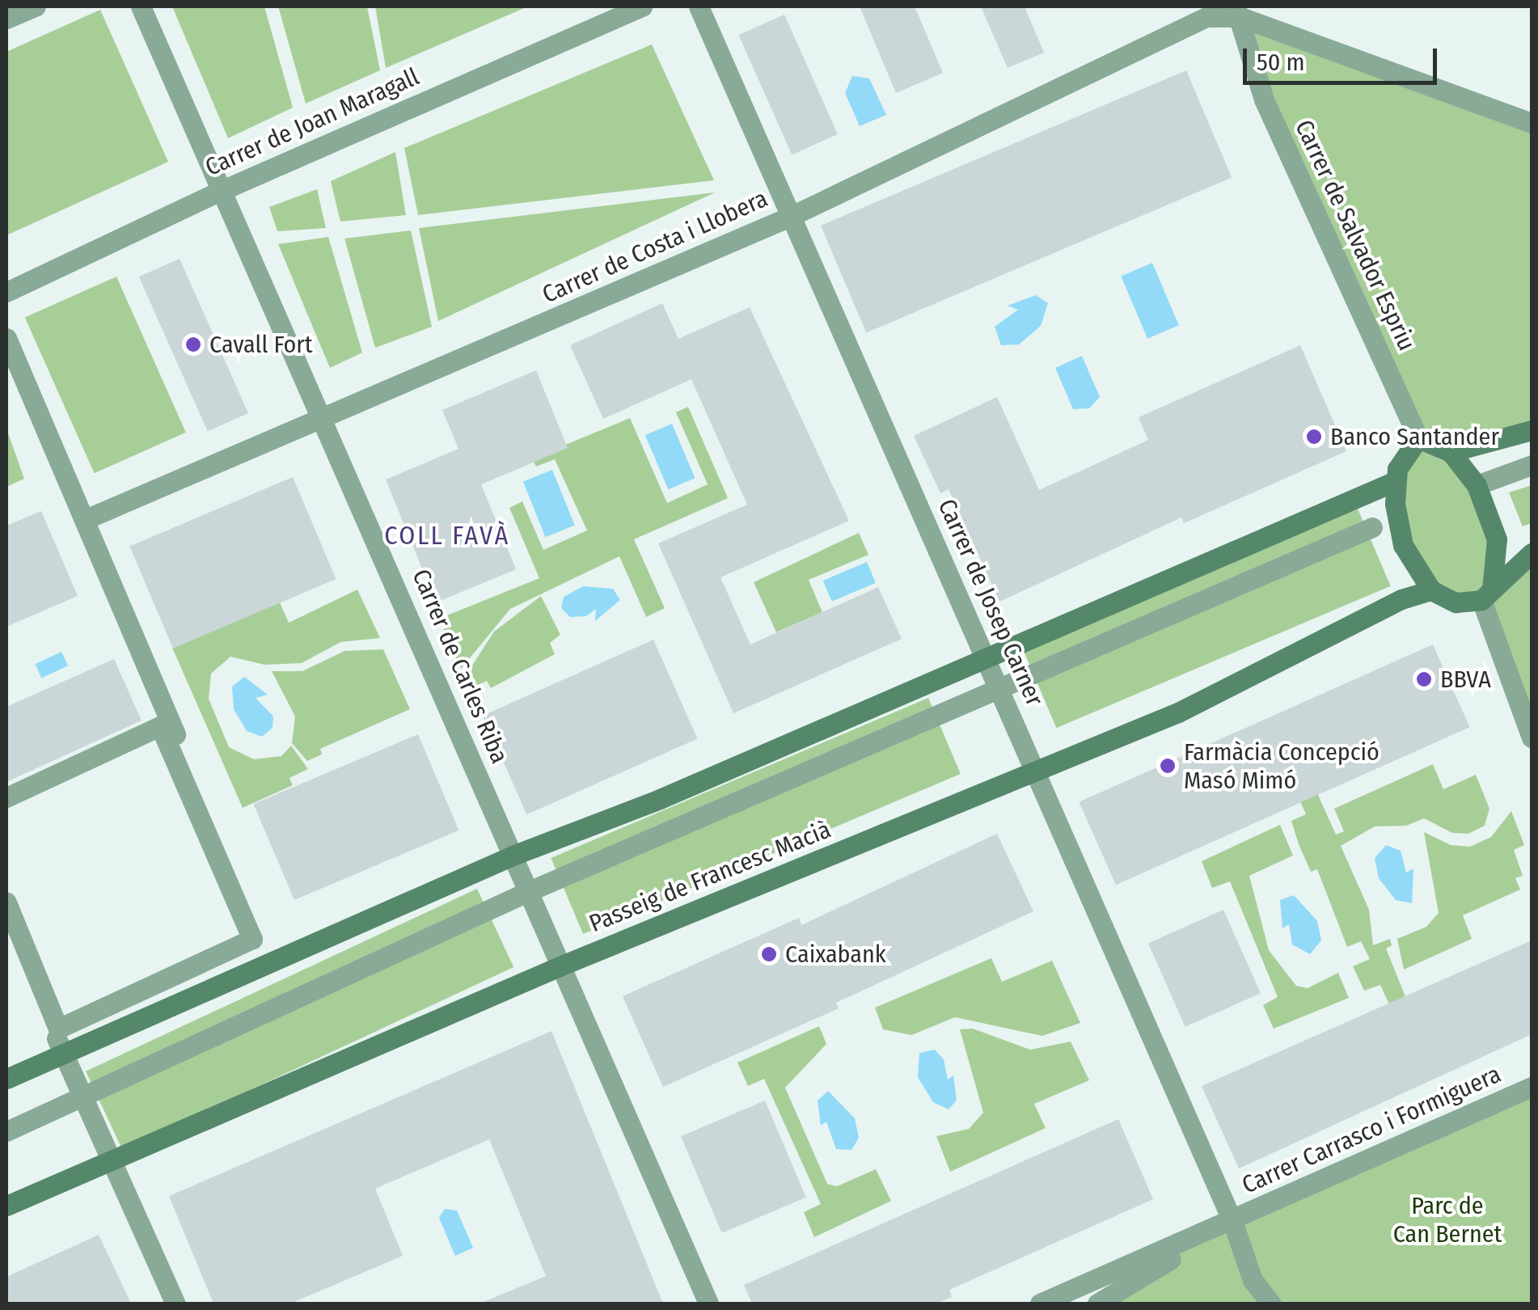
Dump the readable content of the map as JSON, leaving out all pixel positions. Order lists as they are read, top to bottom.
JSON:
{
  "streets": {
    "street": [
      "Carrer de Joan Maragall",
      "Carrer de Salvador Espriu",
      "Carrer de Costa i Llobera",
      "Carrer de Josep Carner",
      "Carrer de Carles Riba",
      "Passeig de Francesc Macià",
      "Carrer Carrasco i Formiguera"
    ]
  },
  "crossings": [
    ["Carrer de Joan Maragall", "Carrer de Carles Riba"],
    ["Carrer de Salvador Espriu", "Carrer de Costa i Llobera"],
    ["Carrer de Costa i Llobera", "Carrer de Josep Carner"],
    ["Carrer de Costa i Llobera", "Carrer de Carles Riba"],
    ["Carrer de Josep Carner", "Passeig de Francesc Macià"],
    ["Carrer de Josep Carner", "Carrer Carrasco i Formiguera"],
    ["Carrer de Carles Riba", "Passeig de Francesc Macià"]
  ],
  "districts": ["COLL FAVÀ"],
  "parks": ["Parc de Can Bernet"],
  "places": [
    "Cavall Fort",
    "Banco Santander",
    "BBVA",
    "Farmàcia Concepció Masó Mimó",
    "Caixabank"
  ],
  "scale_bar": "50 m"
}
